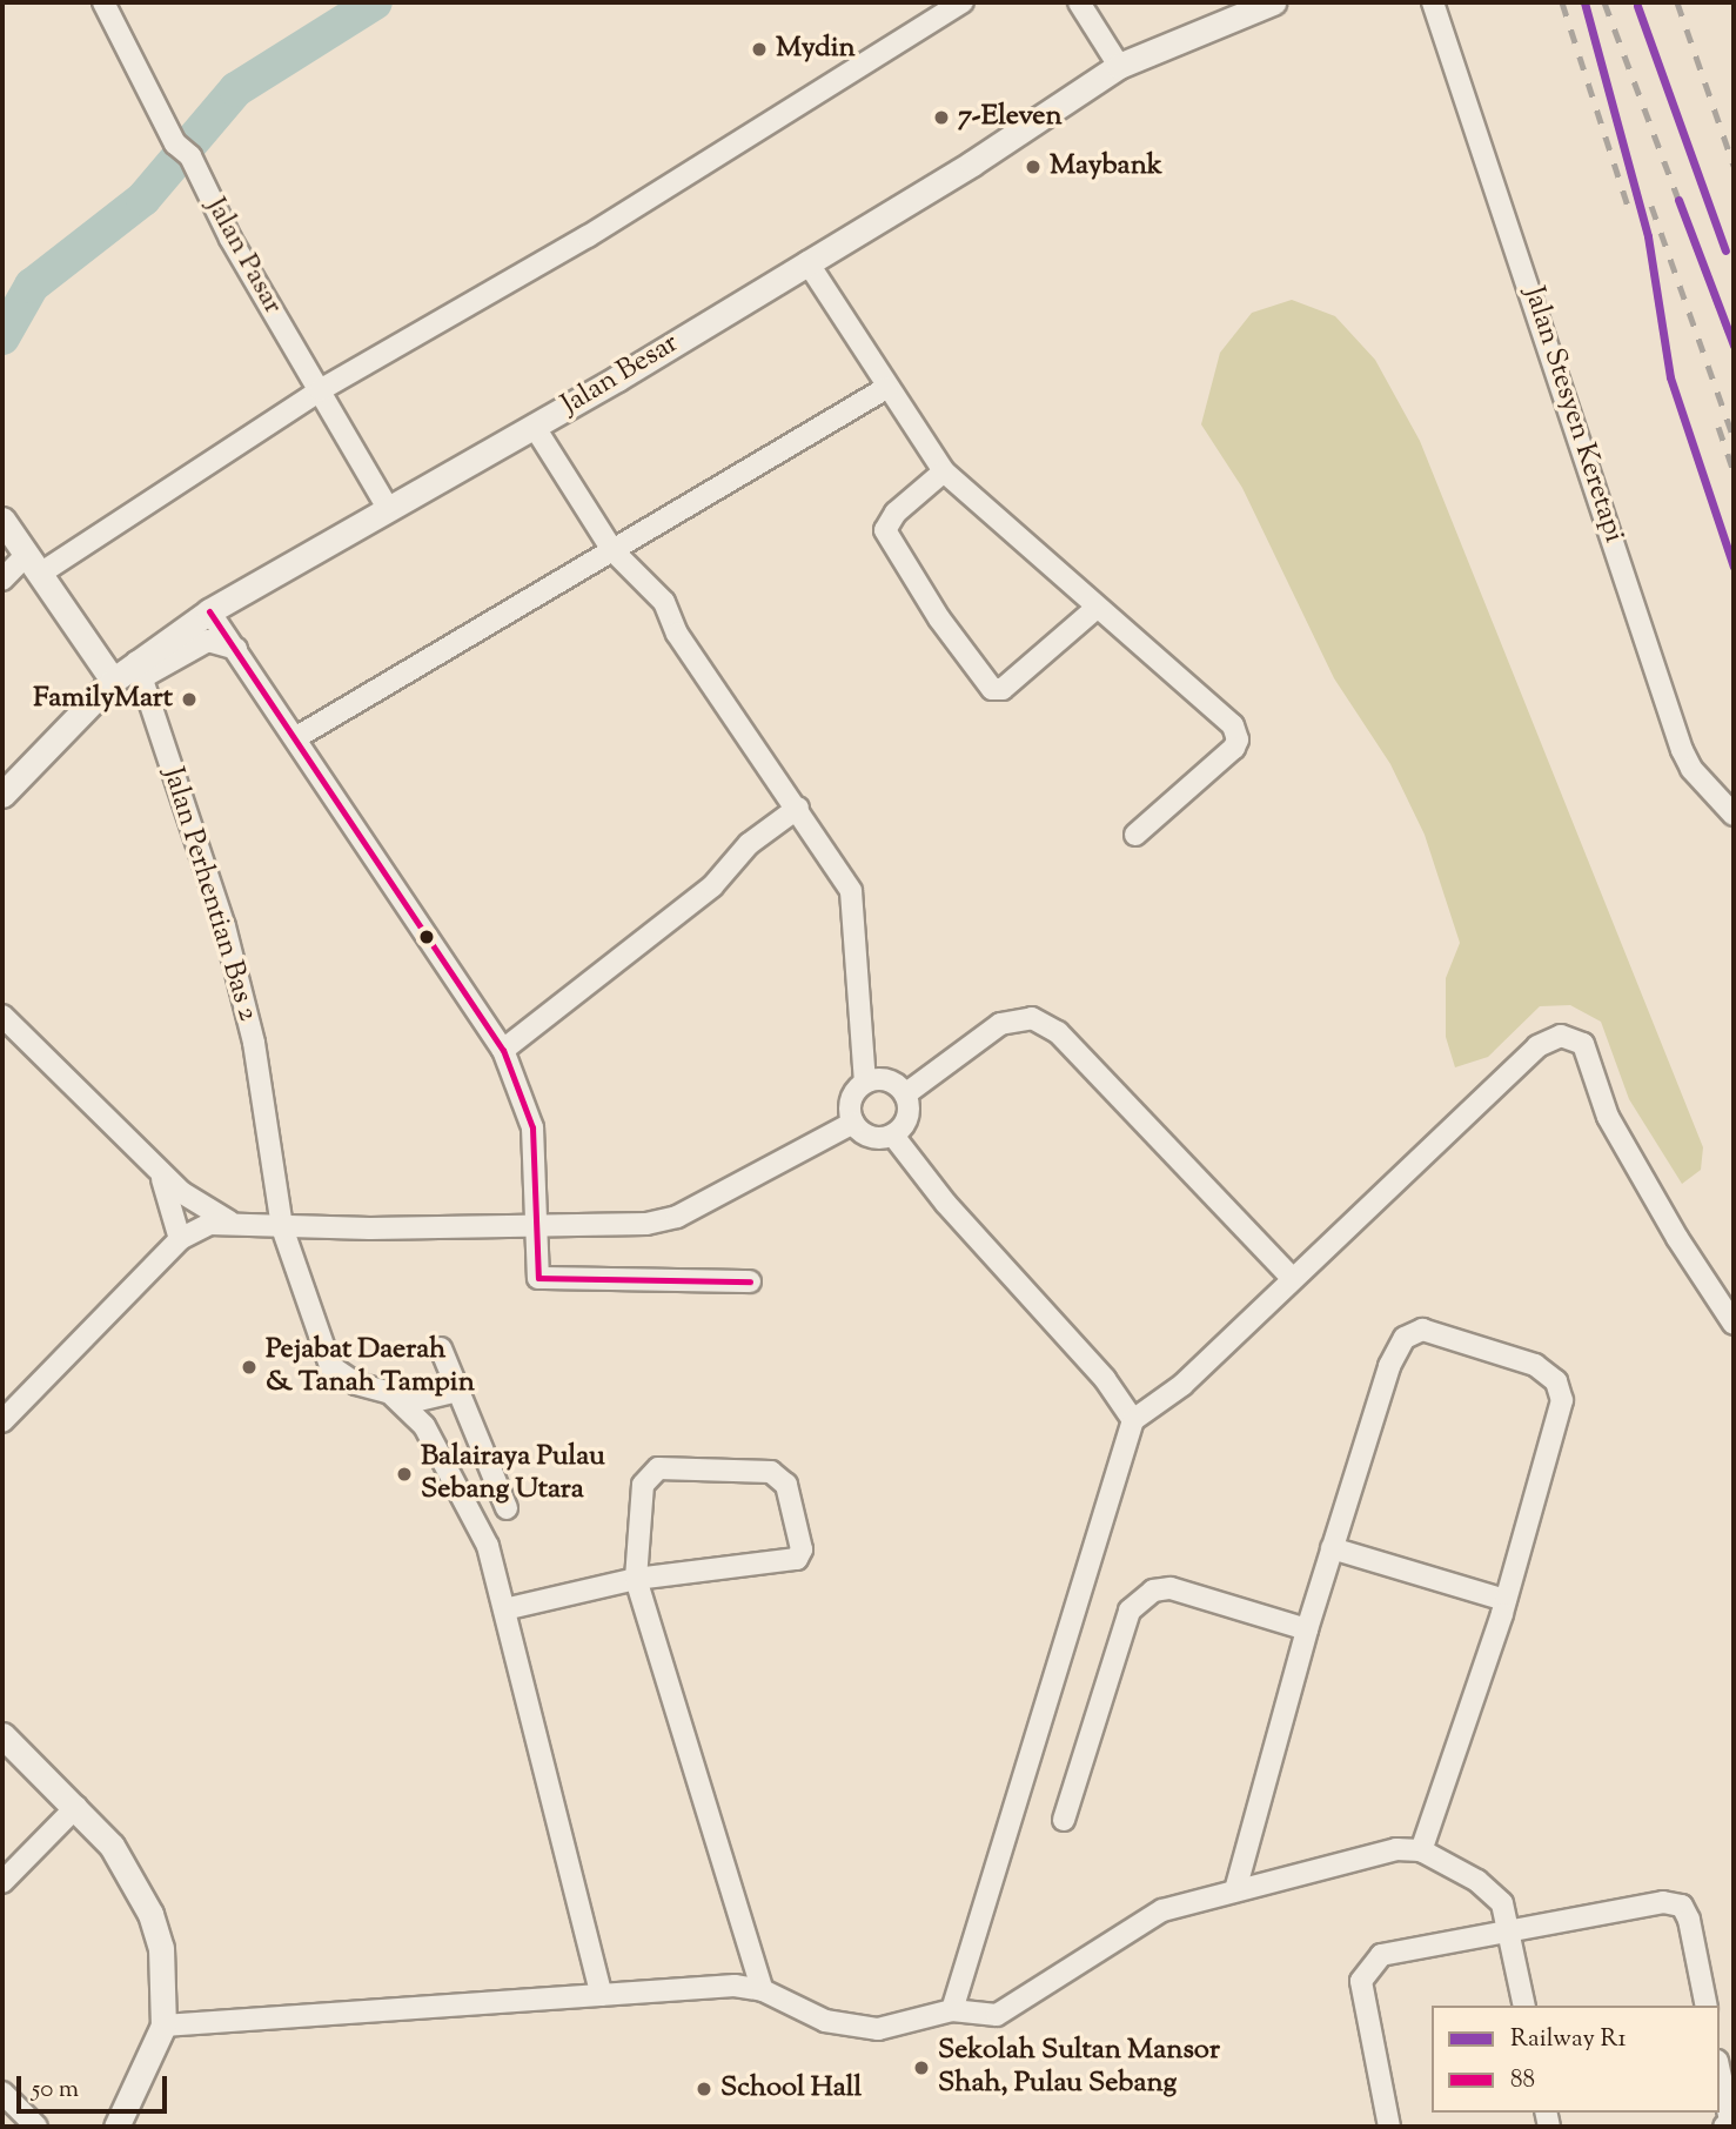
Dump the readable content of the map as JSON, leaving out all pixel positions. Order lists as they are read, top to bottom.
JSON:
{
  "streets": {
    "street": [
      "Jalan Pasar",
      "Jalan Besar",
      "Jalan Stesyen Keretapi",
      "Jalan Perhentian Bas 2"
    ]
  },
  "crossings": [
    ["Jalan Pasar", "Jalan Besar"],
    ["Jalan Besar", "Jalan Perhentian Bas 2"]
  ],
  "places": [
    "Mydin",
    "7-Eleven",
    "Maybank",
    "FamilyMart",
    "Pejabat Daerah & Tanah Tampin",
    "Balairaya Pulau Sebang Utara",
    "Sekolah Sultan Mansor Shah, Pulau Sebang",
    "School Hall"
  ],
  "lines": ["rail line R1", "transit line 88"],
  "legend": ["Railway R1", "88"],
  "scale_bar": "50 m"
}
